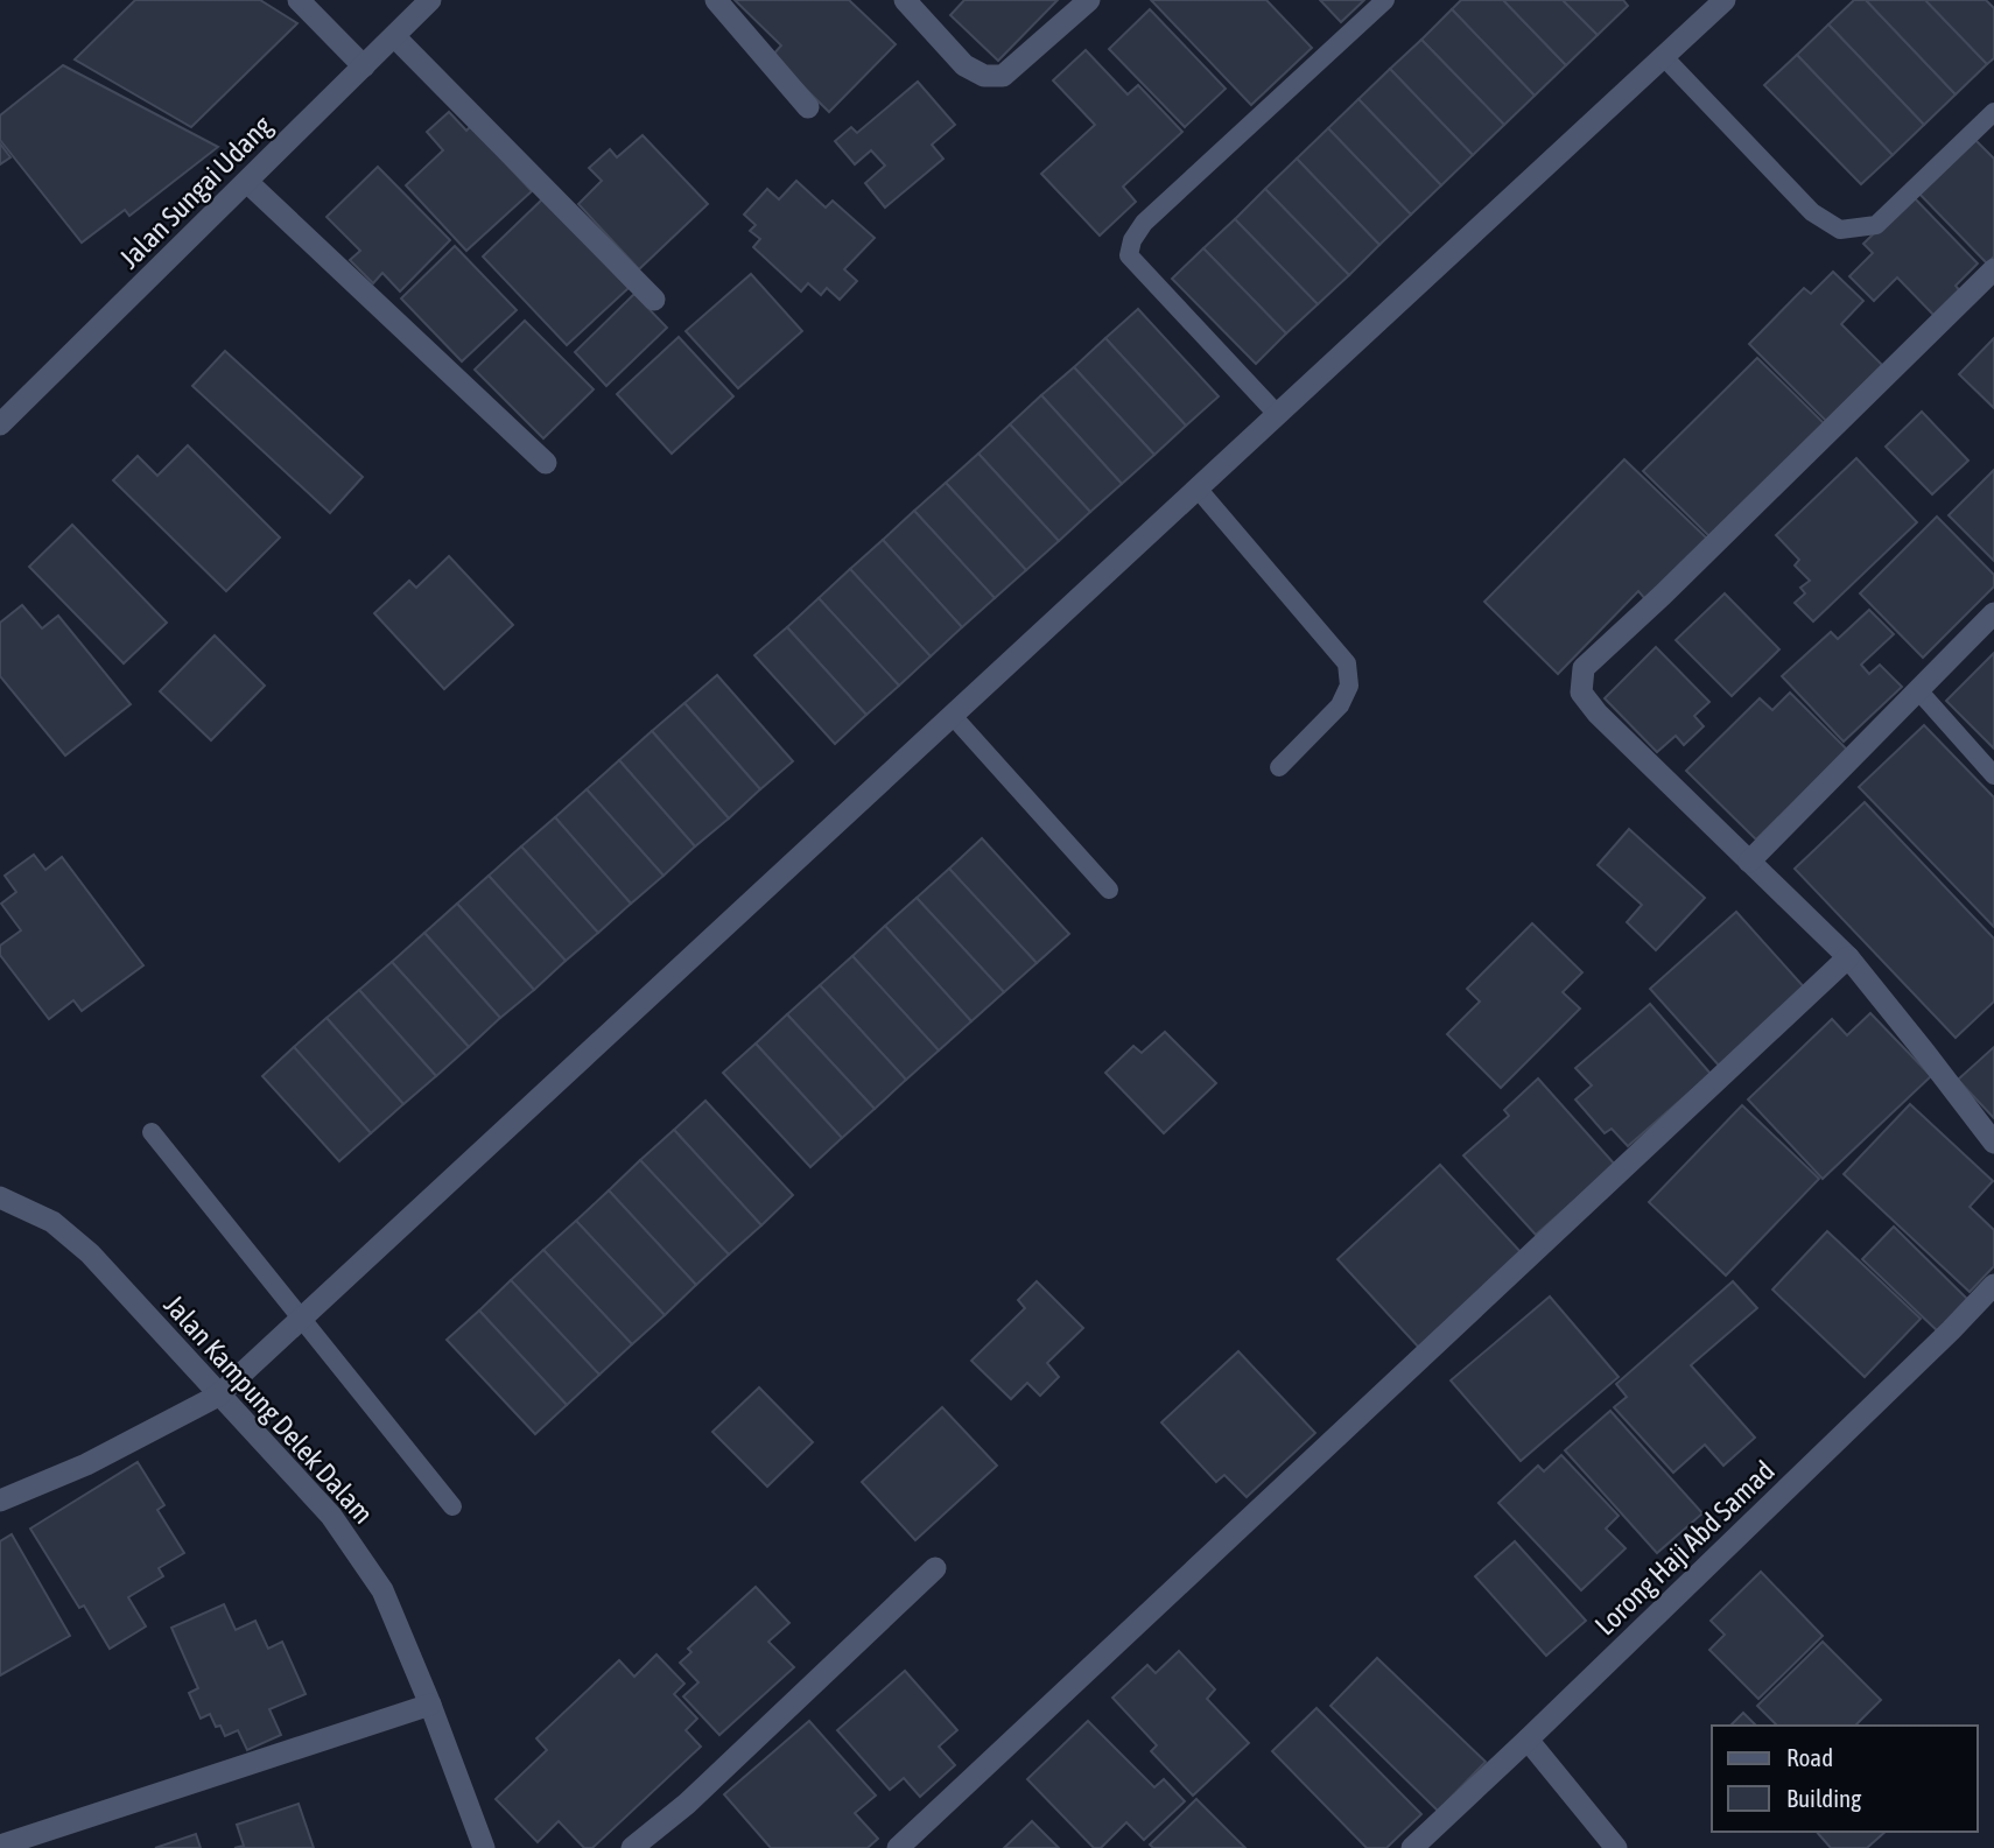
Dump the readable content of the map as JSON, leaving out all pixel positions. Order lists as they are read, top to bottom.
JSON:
{
  "streets": {
    "street": ["Jalan Sungai Udang", "Jalan Kampung Delek Dalam", "Lorong Haji Abd Samad"]
  },
  "legend": ["Road", "Building"]
}
